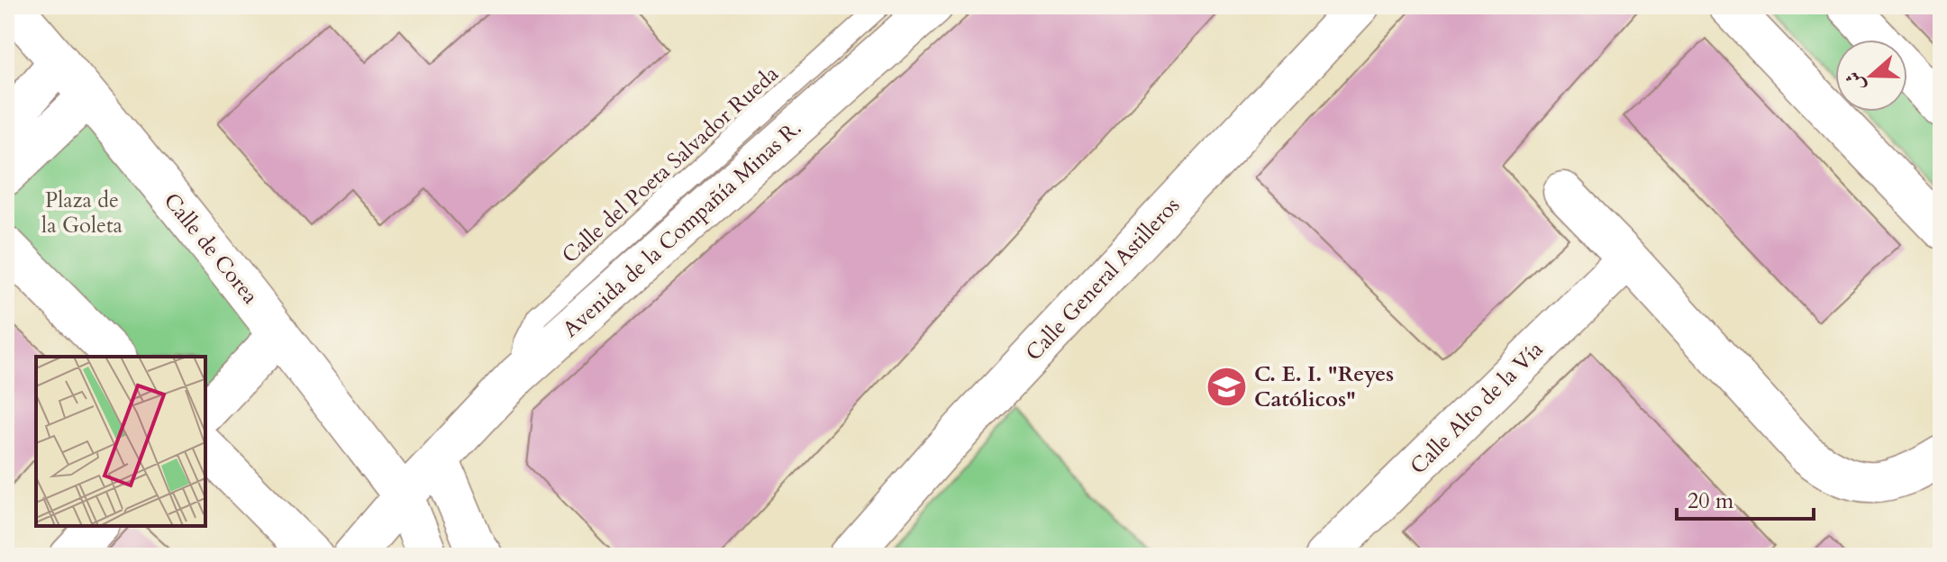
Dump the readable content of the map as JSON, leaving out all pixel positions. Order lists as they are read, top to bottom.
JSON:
{
  "streets": {
    "street": [
      "Avenida de la Compañía Minas R.",
      "Calle de Corea",
      "Calle General Astilleros",
      "Calle Alto de la Vía"
    ],
    "lane": ["Calle del Poeta Salvador Rueda"]
  },
  "crossings": [
    ["Calle del Poeta Salvador Rueda", "Avenida de la Compañía Minas R."],
    ["Avenida de la Compañía Minas R.", "Calle de Corea"]
  ],
  "parks": ["Plaza de la Goleta"],
  "places": {
    "school or university": ["C. E. I. \"Reyes Católicos\""]
  },
  "scale_bar": "20 m",
  "north": "left"
}
